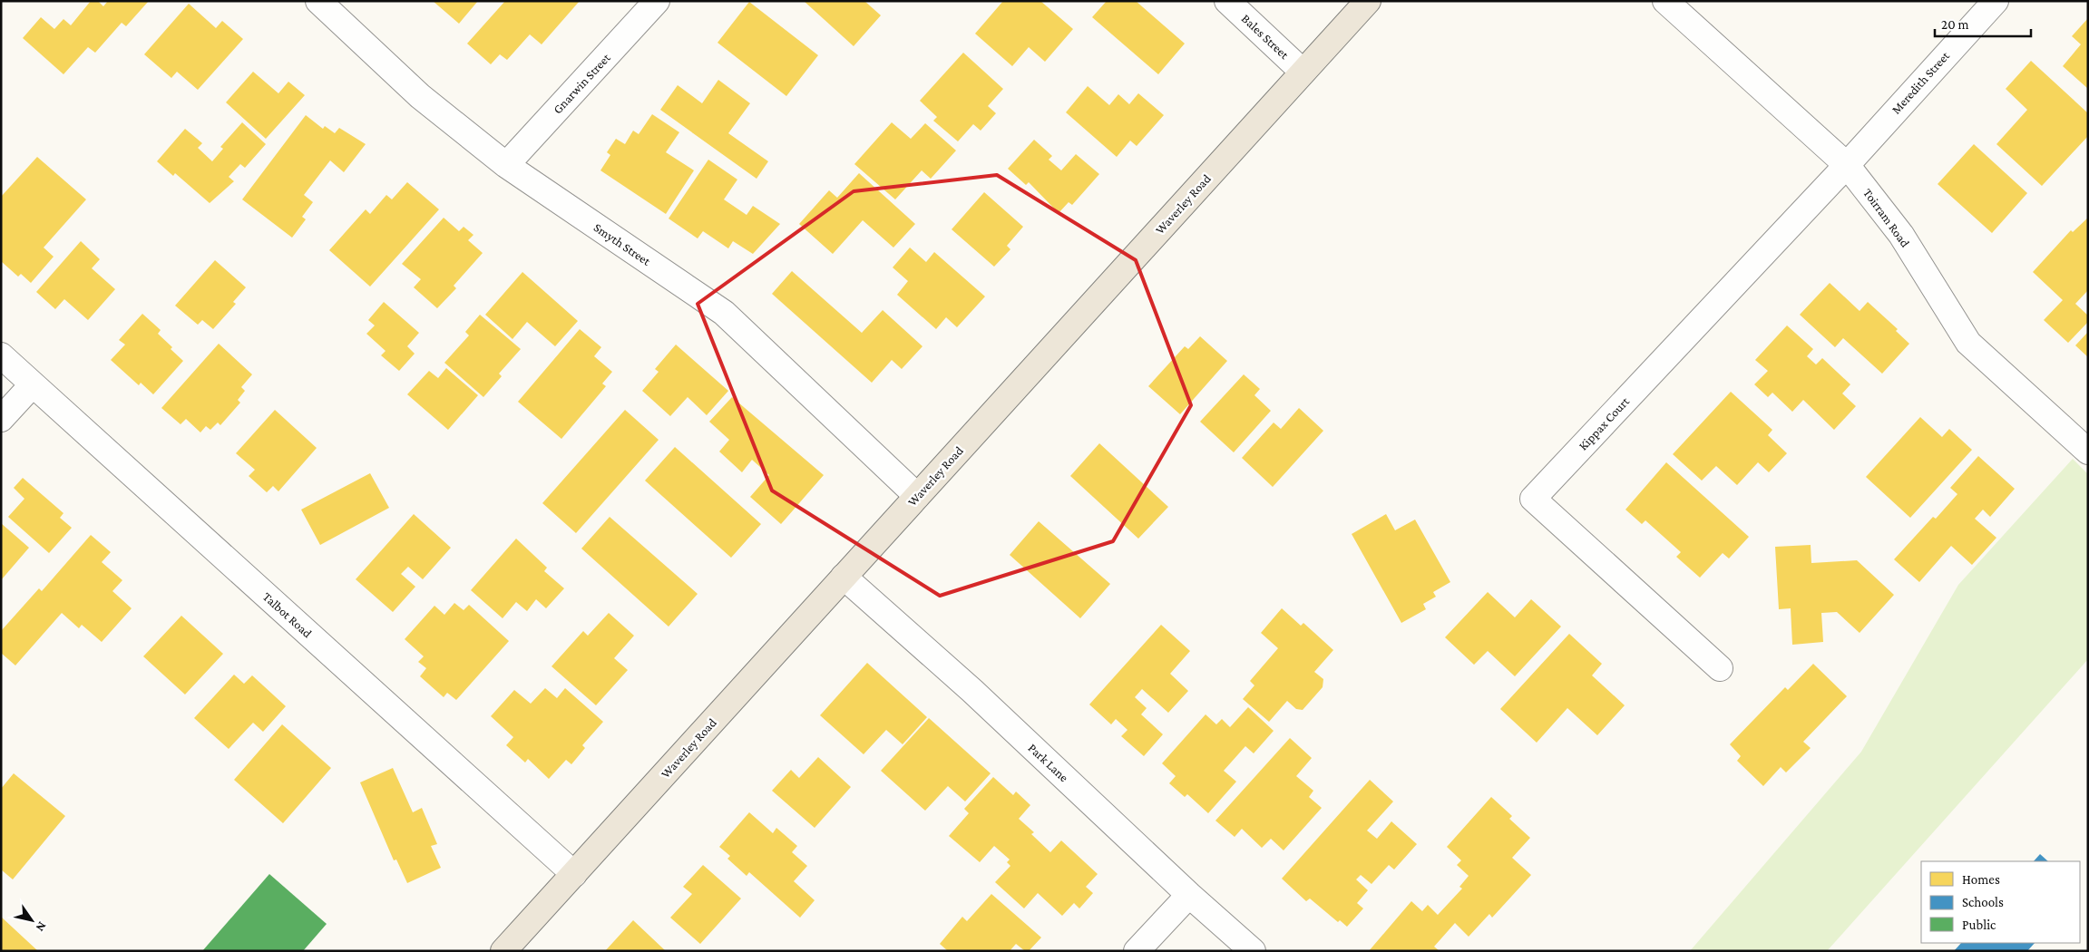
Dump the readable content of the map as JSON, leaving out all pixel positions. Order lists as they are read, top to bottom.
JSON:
{
  "streets": {
    "main road": ["Waverley Road"],
    "street": [
      "Bales Street",
      "Meredith Street",
      "Gnarwin Street",
      "Toirram Road",
      "Smyth Street",
      "Kippax Court",
      "Talbot Road",
      "Park Lane"
    ]
  },
  "crossings": [
    ["Bales Street", "Waverley Road"],
    ["Meredith Street", "Toirram Road"],
    ["Meredith Street", "Kippax Court"],
    ["Gnarwin Street", "Smyth Street"],
    ["Waverley Road", "Smyth Street"],
    ["Waverley Road", "Talbot Road"],
    ["Waverley Road", "Park Lane"],
    ["Toirram Road", "Kippax Court"]
  ],
  "legend": ["Homes", "Schools", "Public"],
  "scale_bar": "20 m",
  "north": "bottom right"
}
